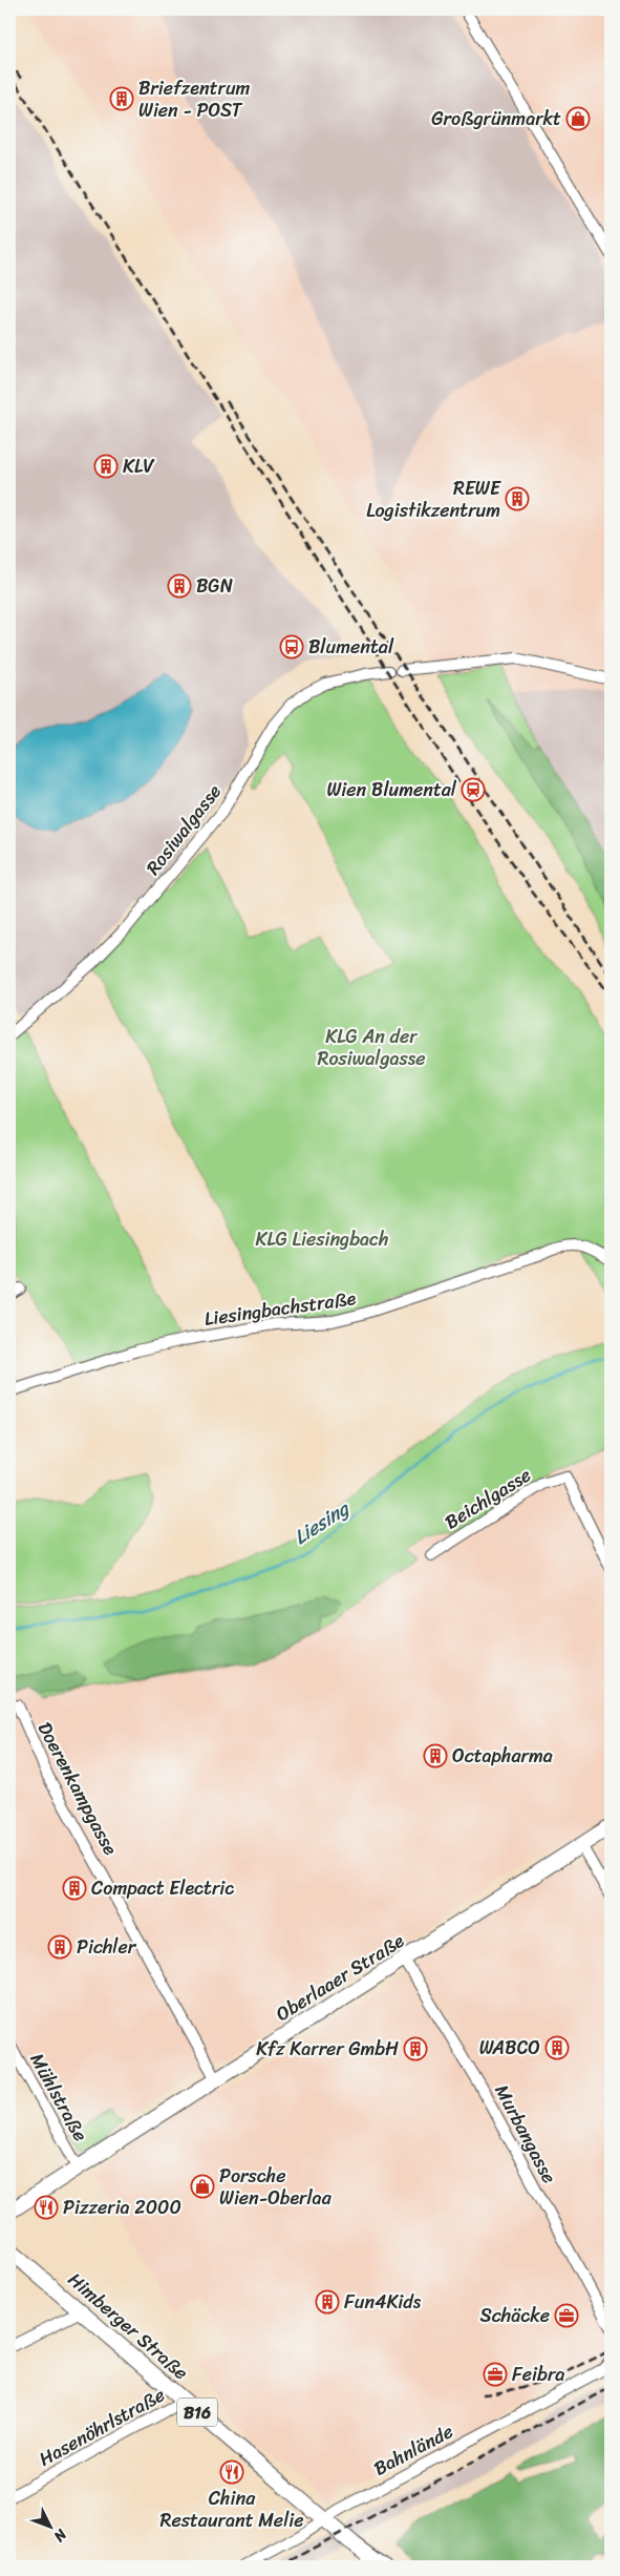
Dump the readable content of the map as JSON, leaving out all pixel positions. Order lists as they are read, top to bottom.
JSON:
{
  "streets": {
    "main road": ["Oberlaaer Straße", "Himberger Straße", "B16"],
    "street": [
      "Rosiwalgasse",
      "Liesingbachstraße",
      "Beichlgasse",
      "Doerenkampgasse",
      "Mühlstraße",
      "Murbangasse",
      "Hasenöhrlstraße",
      "Bahnlände"
    ]
  },
  "crossings": [
    ["Doerenkampgasse", "Oberlaaer Straße"],
    ["Oberlaaer Straße", "Mühlstraße"],
    ["Oberlaaer Straße", "Murbangasse"],
    ["Himberger Straße", "Hasenöhrlstraße"],
    ["Himberger Straße", "Bahnlände"]
  ],
  "water": ["Liesing"],
  "parks": ["KLG An der Rosiwalgasse", "KLG Liesingbach"],
  "places": {
    "building": [
      "Briefzentrum Wien - POST",
      "KLV",
      "REWE Logistikzentrum",
      "BGN",
      "Octapharma",
      "Compact Electric",
      "Pichler",
      "WABCO",
      "Kfz Karrer GmbH",
      "Fun4Kids"
    ],
    "shop": ["Großgrünmarkt", "Porsche Wien-Oberlaa"],
    "bus stop": ["Blumental"],
    "station": ["Wien Blumental"],
    "restaurant": ["Pizzeria 2000", "China Restaurant Melie"],
    "office": ["Schäcke", "Feibra"]
  },
  "north": "bottom right"
}
